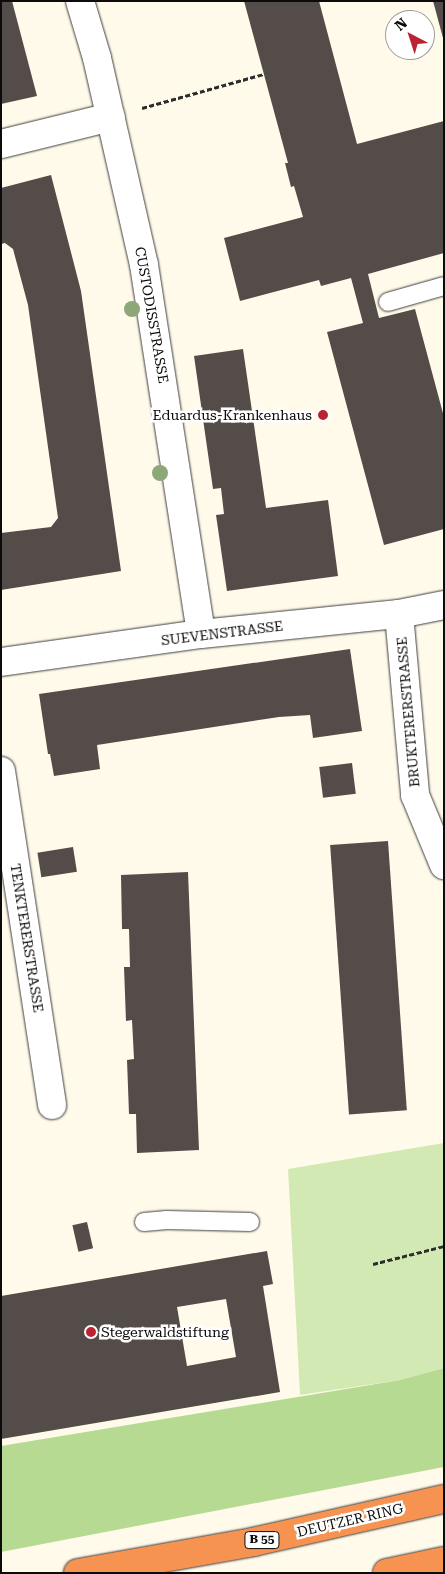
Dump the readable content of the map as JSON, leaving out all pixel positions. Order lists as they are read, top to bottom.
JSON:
{
  "streets": {
    "highway": ["DEUTZER RING", "B 55"],
    "street": [
      "CUSTODISSTRASSE",
      "SUEVENSTRASSE",
      "BRUKTERERSTRASSE",
      "TENKTERERSTRASSE"
    ]
  },
  "crossings": [
    ["CUSTODISSTRASSE", "SUEVENSTRASSE"],
    ["SUEVENSTRASSE", "BRUKTERERSTRASSE"]
  ],
  "places": ["Eduardus-Krankenhaus", "Stegerwaldstiftung"],
  "north": "top left"
}
